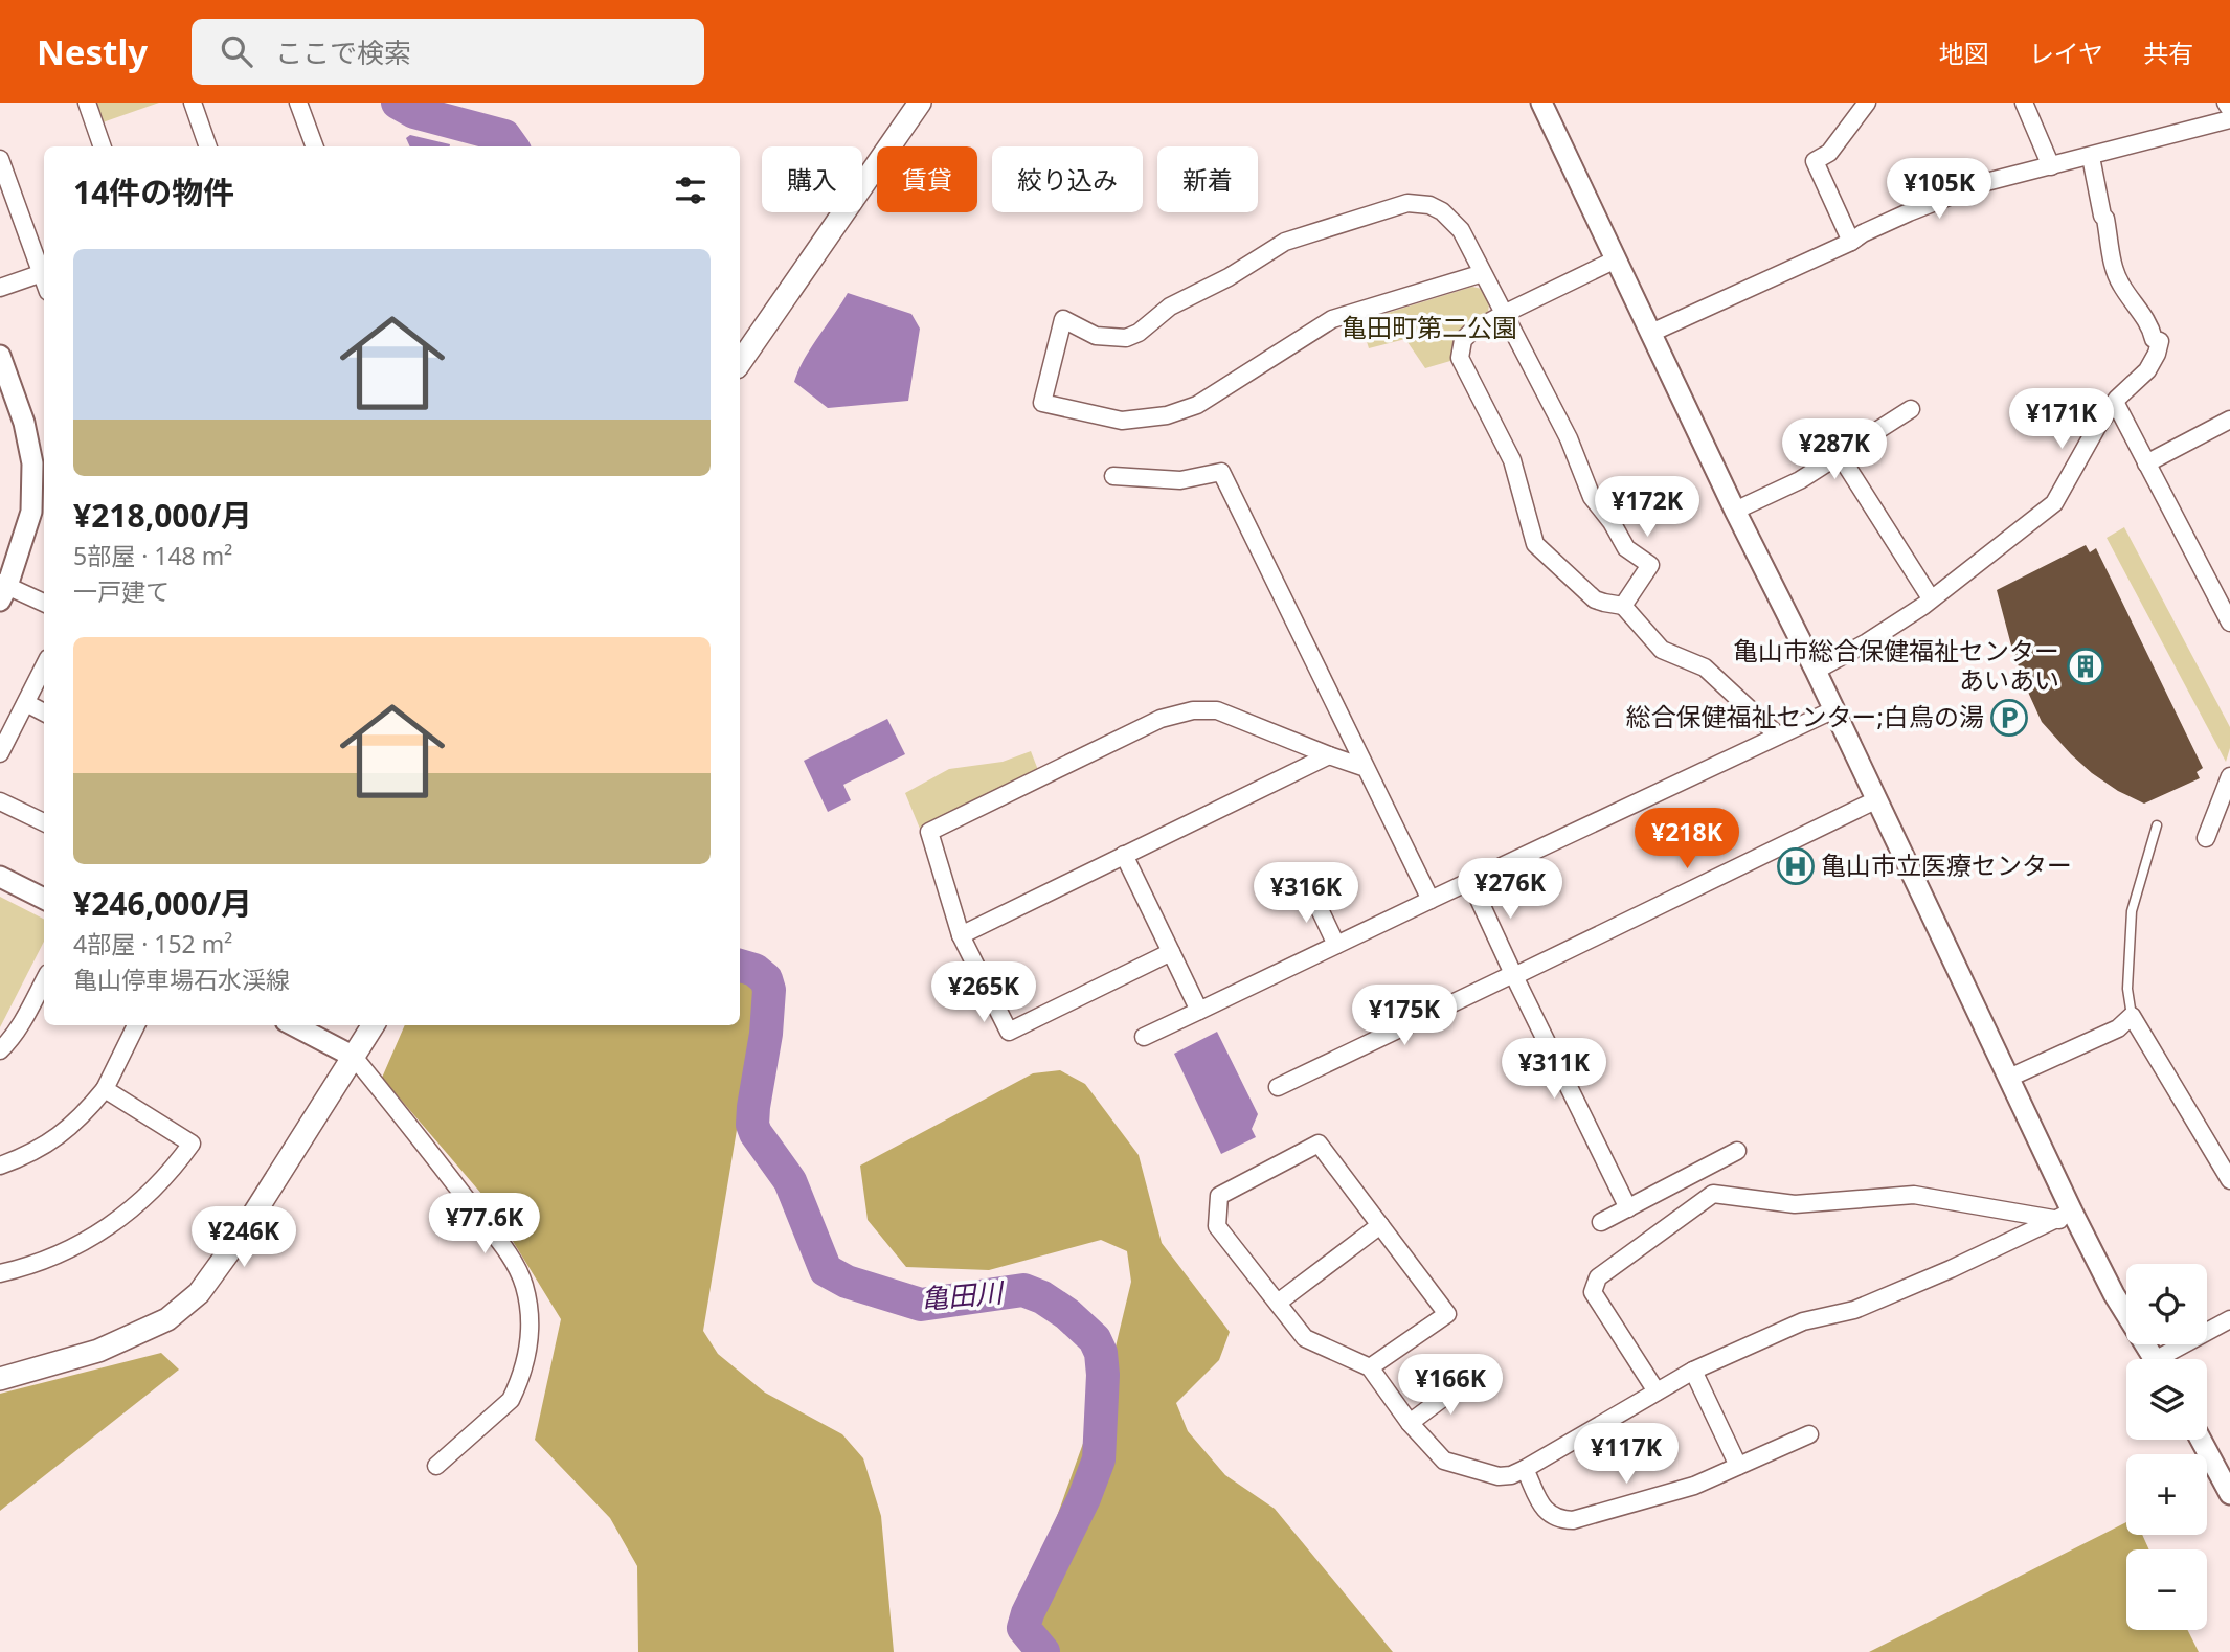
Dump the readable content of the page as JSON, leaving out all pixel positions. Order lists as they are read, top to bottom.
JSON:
{
  "water": ["亀田川"],
  "parks": ["亀田町第二公園"],
  "places": {
    "building": ["亀山市総合保健福祉センター あいあい"],
    "parking": ["総合保健福祉センター;白鳥の湯"],
    "hospital": ["亀山市立医療センター"]
  },
  "page": {
    "header": "Nestly",
    "search": "ここで検索",
    "nav": ["地図", "レイヤ", "共有"],
    "chip": [
      "購入",
      "賃貸",
      "絞り込み",
      "新着"
    ],
    "heading": "14件の物件",
    "price": [
      "¥105K",
      "¥171K",
      "¥287K",
      "¥172K",
      "¥218K",
      "¥276K",
      "¥316K",
      "¥265K",
      "¥175K",
      "¥311K",
      "¥77.6K",
      "¥246K",
      "¥166K",
      "¥117K"
    ],
    "list": [
      {
        "name": "¥218,000/月",
        "note": "5部屋 · 148 m² · 一戸建て"
      },
      {
        "name": "¥246,000/月",
        "note": "4部屋 · 152 m² · 亀山停車場石水渓線"
      }
    ],
    "map_buttons": ["+", "−"]
  }
}
